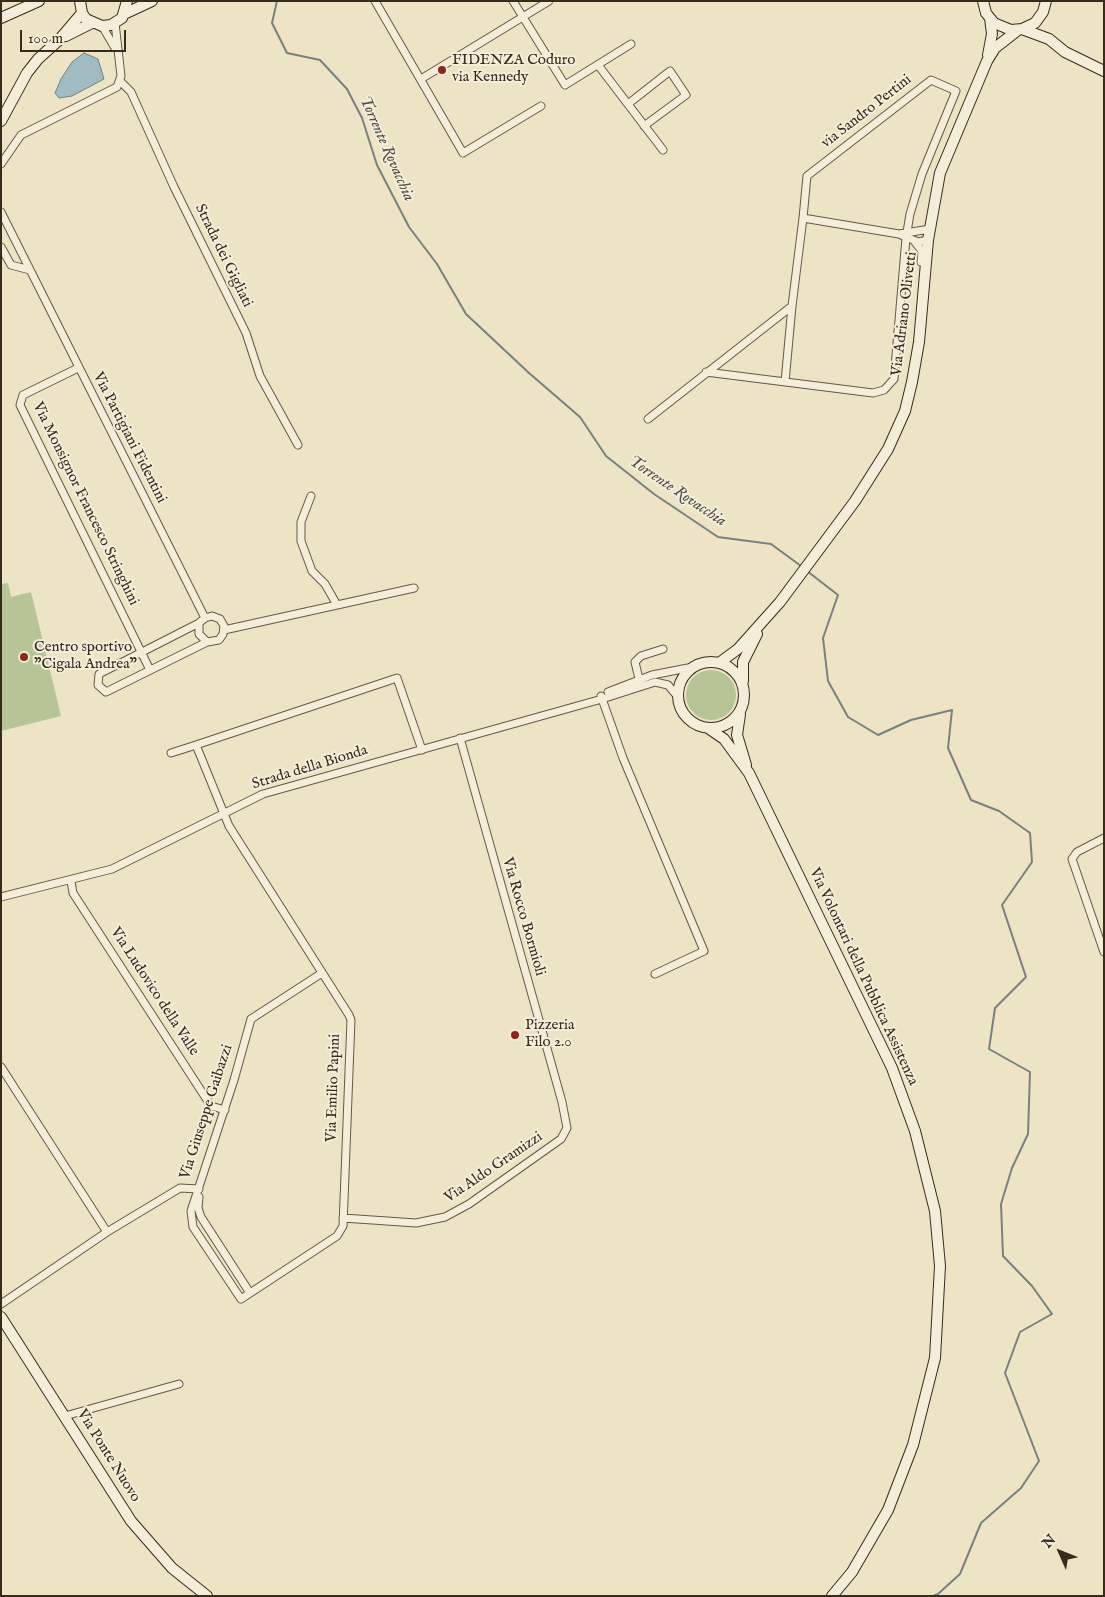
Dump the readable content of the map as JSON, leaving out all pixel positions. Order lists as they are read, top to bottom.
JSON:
{
  "streets": {
    "street": [
      "via Sandro Pertini",
      "Strada dei Gigliati",
      "Via Adriano Olivetti",
      "Via Partigiani Fidentini",
      "Via Monsignor Francesco Stringhini",
      "Strada della Bionda",
      "Via Rocco Bormioli",
      "Via Volontari della Pubblica Assistenza",
      "Via Ludovico della Valle",
      "Via Emilio Papini",
      "Via Giuseppe Gaibazzi",
      "Via Aldo Gramizzi",
      "Via Ponte Nuovo"
    ]
  },
  "crossings": [
    ["Via Partigiani Fidentini", "Via Monsignor Francesco Stringhini"],
    ["Strada della Bionda", "Via Rocco Bormioli"],
    ["Strada della Bionda", "Via Volontari della Pubblica Assistenza"],
    ["Strada della Bionda", "Via Ludovico della Valle"],
    ["Strada della Bionda", "Via Emilio Papini"],
    ["Via Rocco Bormioli", "Via Aldo Gramizzi"],
    ["Via Ludovico della Valle", "Via Giuseppe Gaibazzi"],
    ["Via Emilio Papini", "Via Giuseppe Gaibazzi"],
    ["Via Emilio Papini", "Via Aldo Gramizzi"]
  ],
  "water": ["Torrente Rovacchia"],
  "places": ["FIDENZA Coduro via Kennedy", "Centro sportivo \"Cigala Andrea\"", "Pizzeria Filo 2.0"],
  "scale_bar": "100 m",
  "north": "top left"
}
